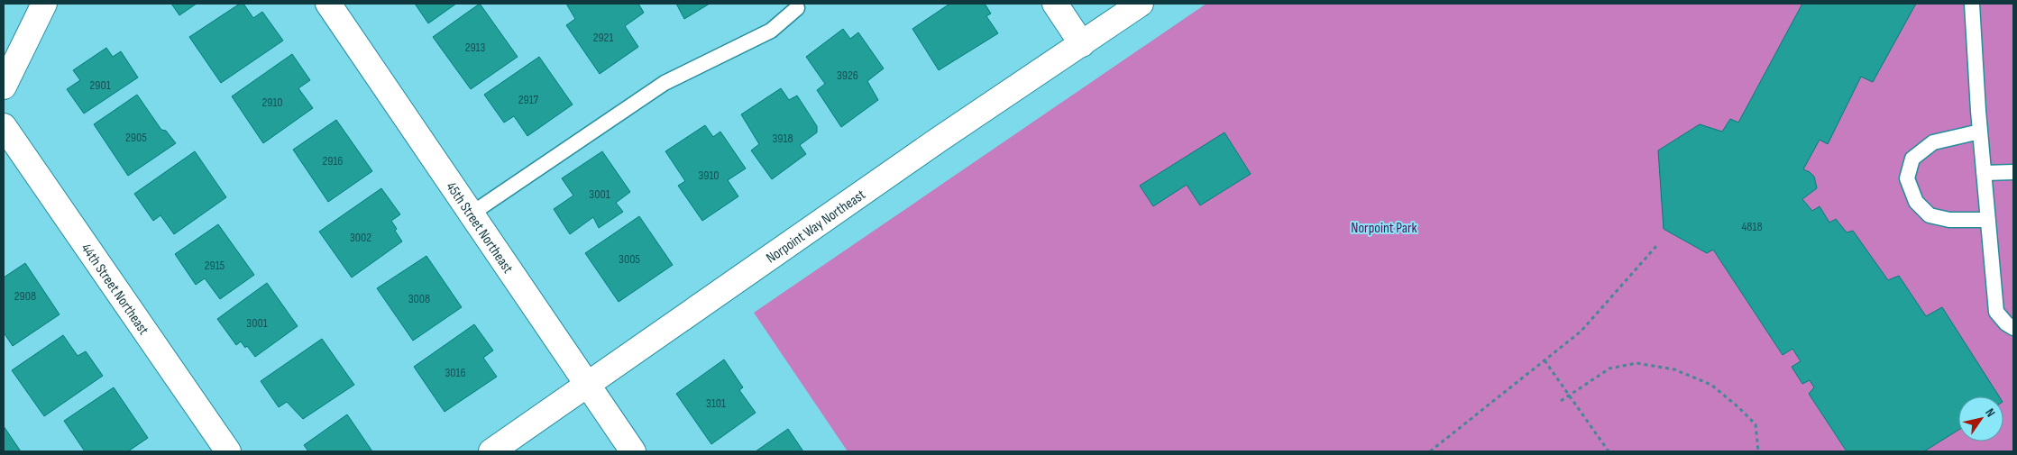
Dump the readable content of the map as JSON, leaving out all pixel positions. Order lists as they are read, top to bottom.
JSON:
{
  "streets": {
    "street": ["Norpoint Way Northeast", "45th Street Northeast", "44th Street Northeast"]
  },
  "crossings": [
    ["Norpoint Way Northeast", "45th Street Northeast"]
  ],
  "parks": ["Norpoint Park"],
  "house_numbers": [
    "2921",
    "2913",
    "3926",
    "2901",
    "2917",
    "2910",
    "2905",
    "3918",
    "2916",
    "3910",
    "3001",
    "4818",
    "3002",
    "3005",
    "2915",
    "2908",
    "3008",
    "3001",
    "3016",
    "3101"
  ],
  "north": "top right"
}
